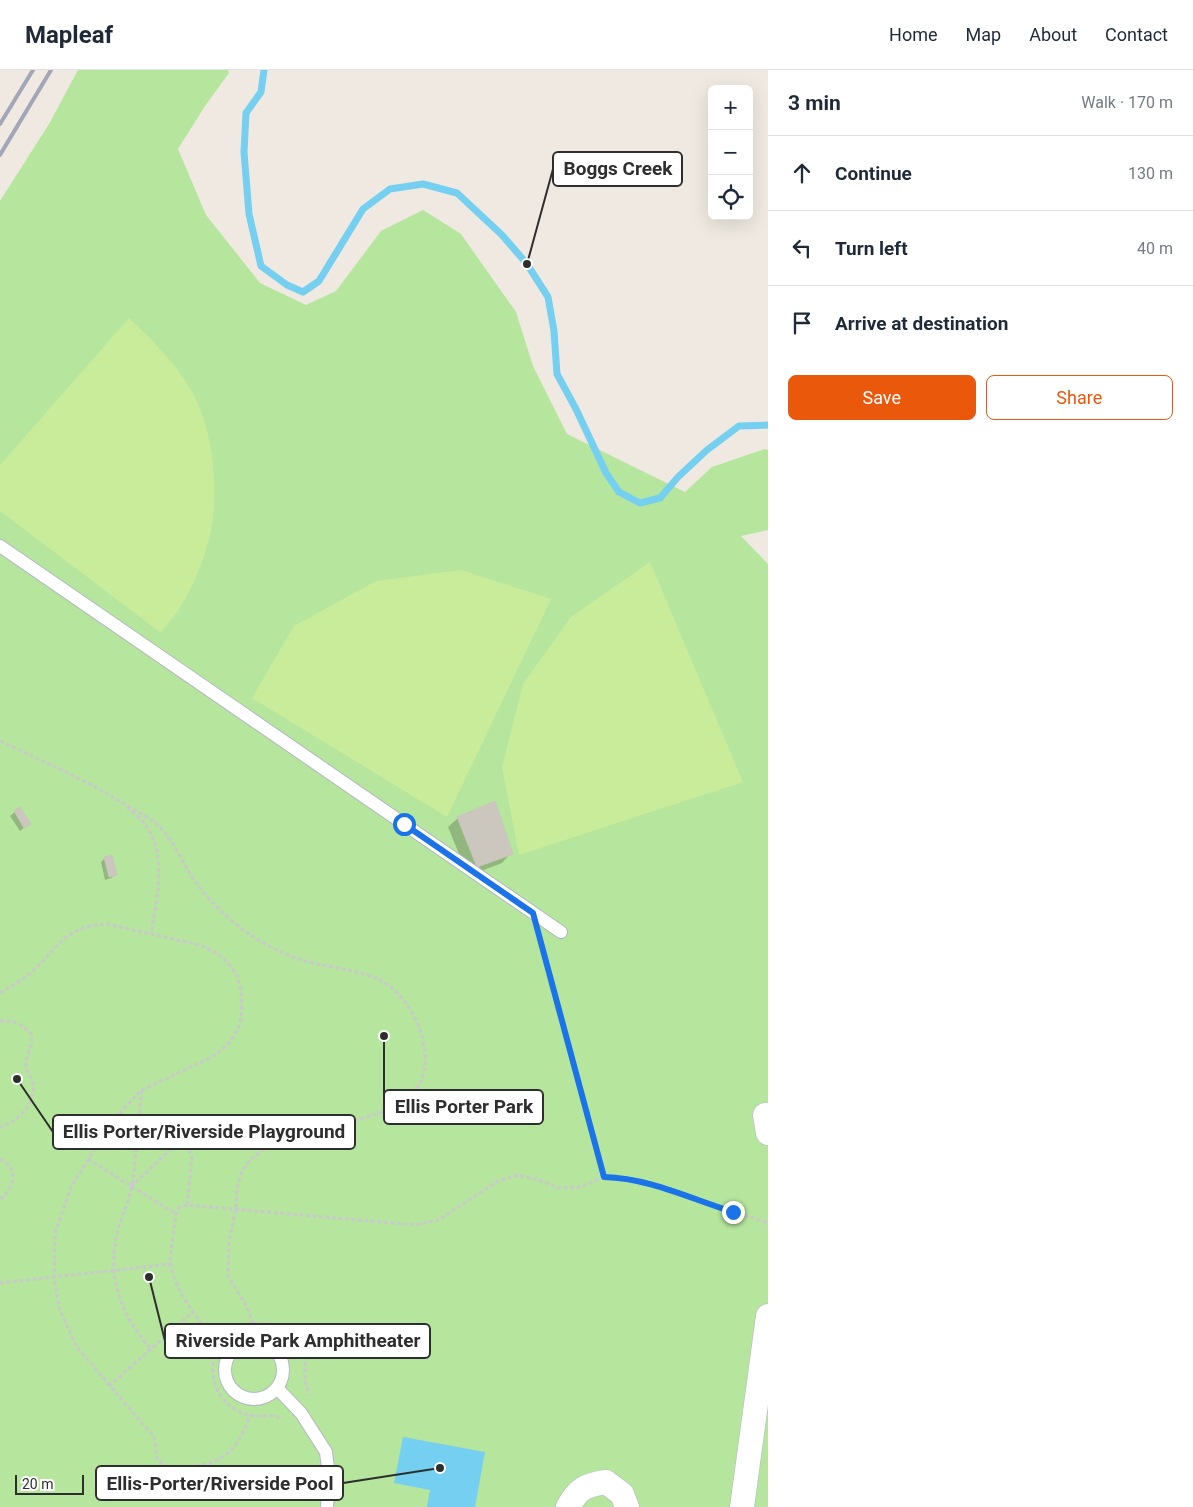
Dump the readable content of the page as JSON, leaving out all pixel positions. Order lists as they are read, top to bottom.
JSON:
{
  "places": [
    "Boggs Creek",
    "Ellis Porter Park",
    "Ellis Porter/Riverside Playground",
    "Riverside Park Amphitheater",
    "Ellis-Porter/Riverside Pool"
  ],
  "scale_bar": "20 m",
  "page": {
    "header": "Mapleaf",
    "nav": [
      "Home",
      "Map",
      "About",
      "Contact"
    ],
    "heading": ["3 min", "Walk · 170 m"],
    "map_buttons": ["+", "−"],
    "list": [
      ["Continue", "130 m"],
      ["Turn left", "40 m"],
      "Arrive at destination"
    ],
    "buttons": ["Save", "Share"],
    "scale": "20 m"
  }
}
